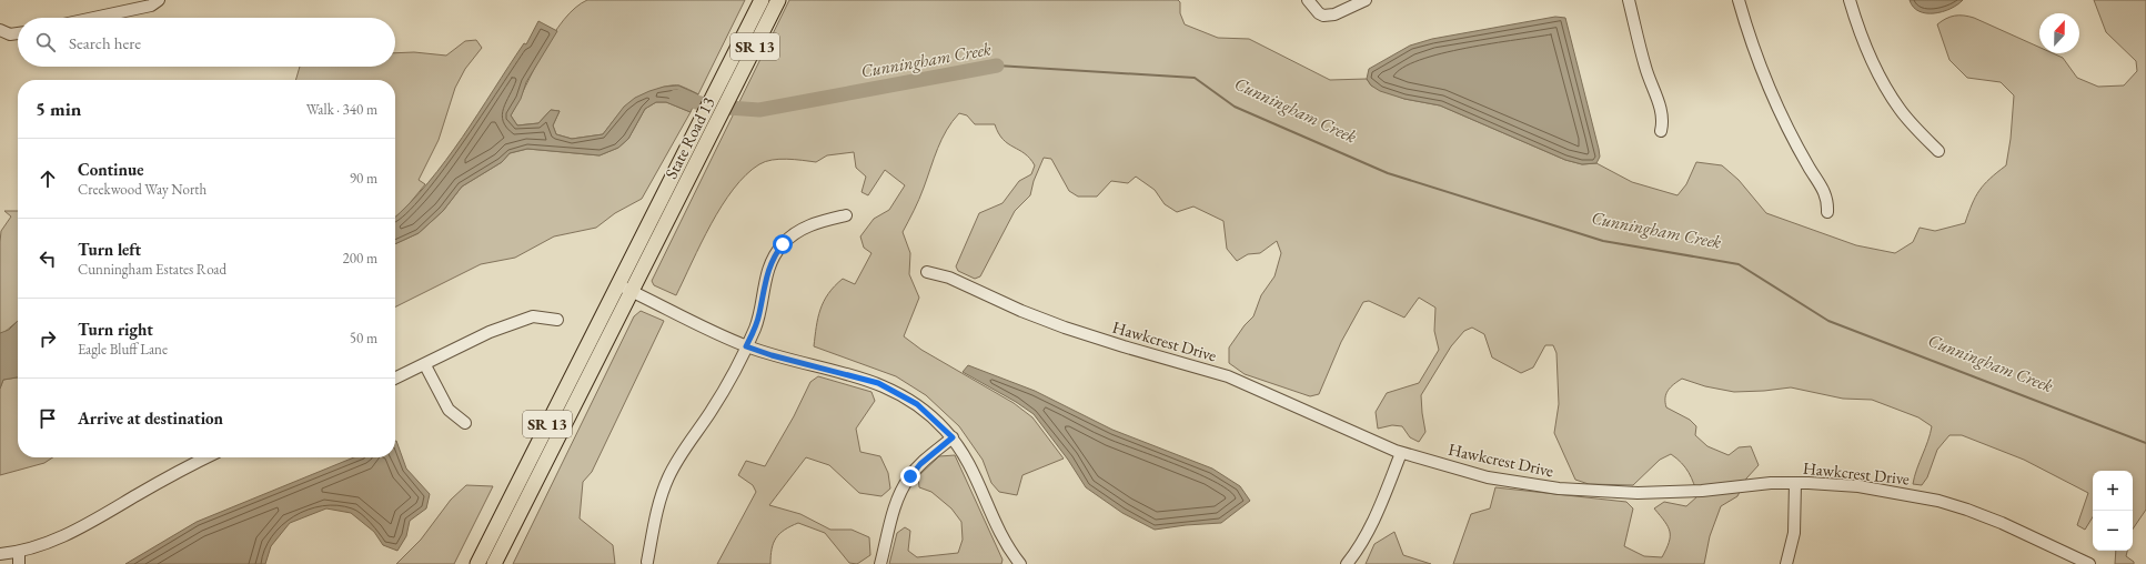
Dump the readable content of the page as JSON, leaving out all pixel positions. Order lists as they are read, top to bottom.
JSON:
{
  "streets": {
    "main road": ["SR 13", "State Road 13"],
    "street": ["Hawkcrest Drive"]
  },
  "crossings": [
    ["SR 13", "State Road 13"]
  ],
  "water": ["Cunningham Creek"],
  "north": "top",
  "page": {
    "search": "Search here",
    "heading": ["5 min", "Walk · 340 m"],
    "list": [
      ["Continue", "Creekwood Way North", "90 m"],
      ["Turn left", "Cunningham Estates Road", "200 m"],
      ["Turn right", "Eagle Bluff Lane", "50 m"],
      "Arrive at destination"
    ],
    "map_buttons": ["+", "−"]
  }
}
